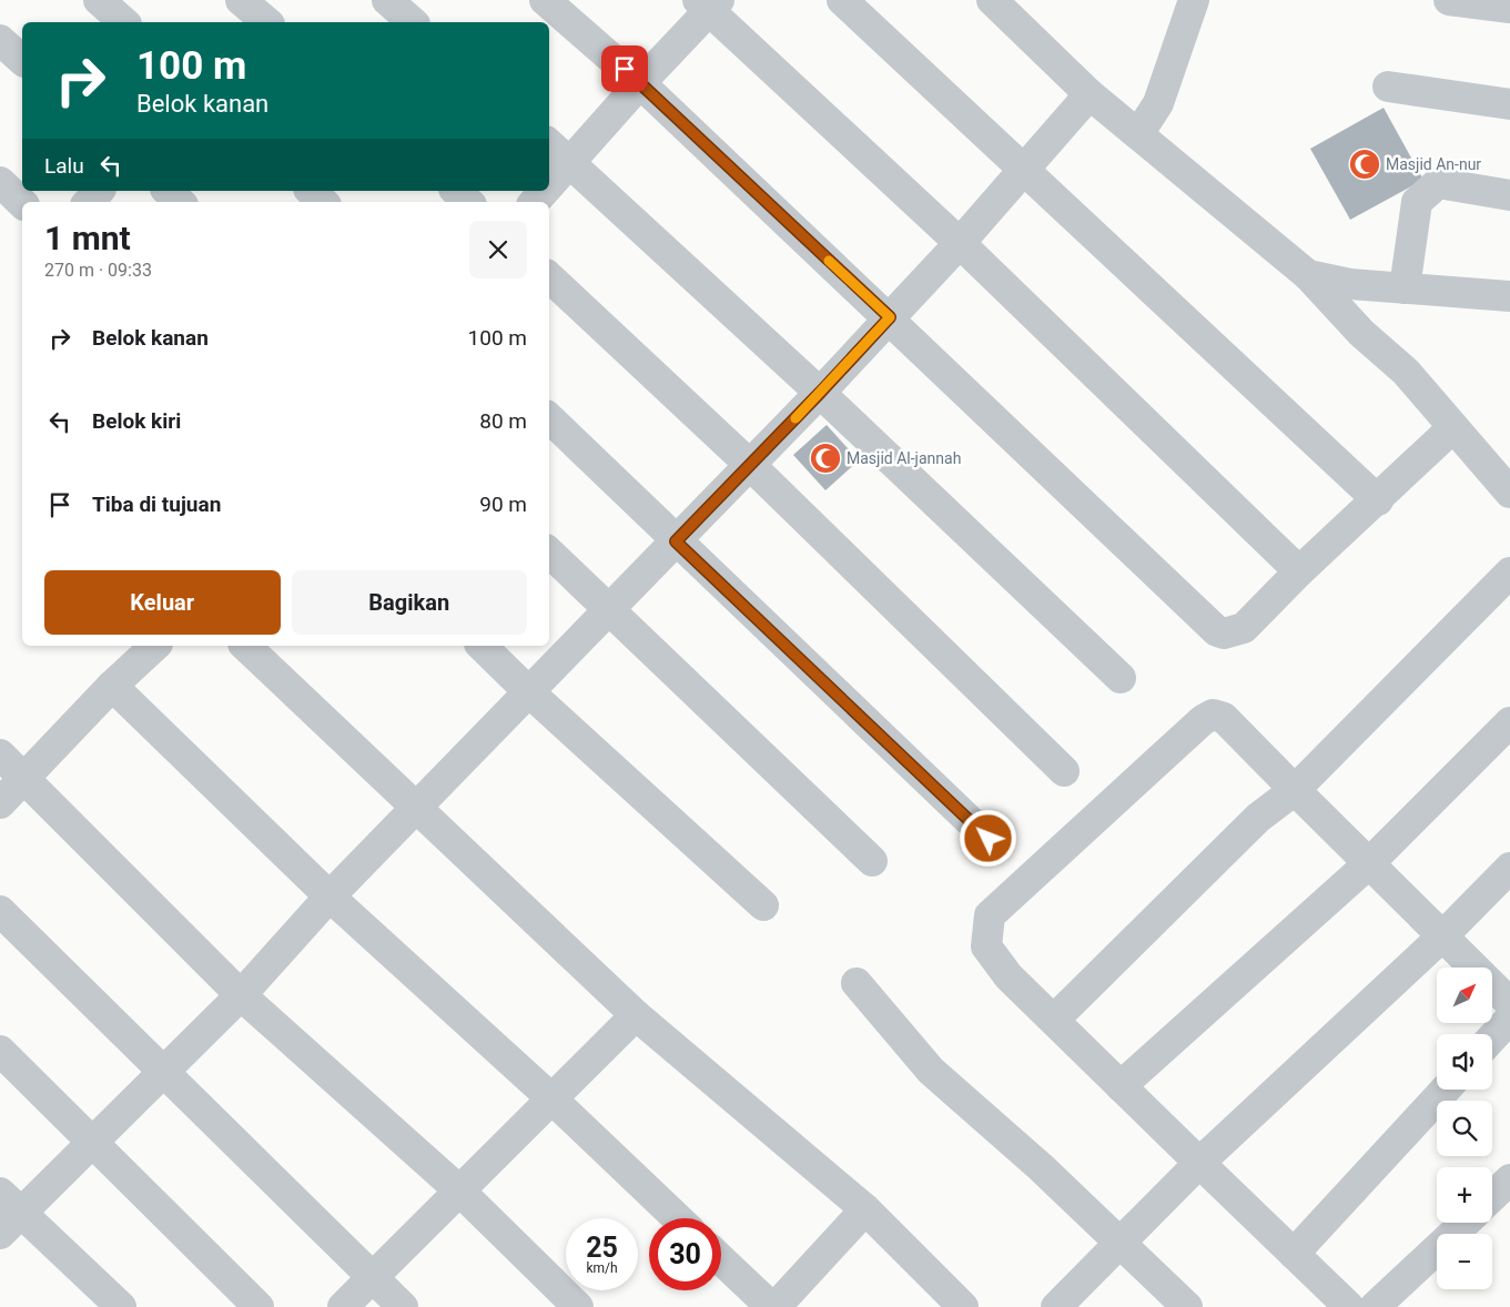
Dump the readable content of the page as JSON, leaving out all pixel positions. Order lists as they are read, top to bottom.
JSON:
{
  "places": {
    "mosque": ["Masjid An-nur", "Masjid Al-jannah"]
  },
  "north": "top right",
  "page": {
    "turn": ["100 m", "Belok kanan"],
    "then": "Lalu",
    "heading": ["1 mnt", "270 m · 09:33"],
    "list": [
      {
        "name": "Belok kanan",
        "value": "100 m"
      },
      {
        "name": "Belok kiri",
        "value": "80 m"
      },
      {
        "name": "Tiba di tujuan",
        "value": "90 m"
      }
    ],
    "buttons": ["Keluar", "Bagikan"],
    "map_buttons": ["+", "−"],
    "speed": "25 km/h",
    "limit": "30"
  }
}
